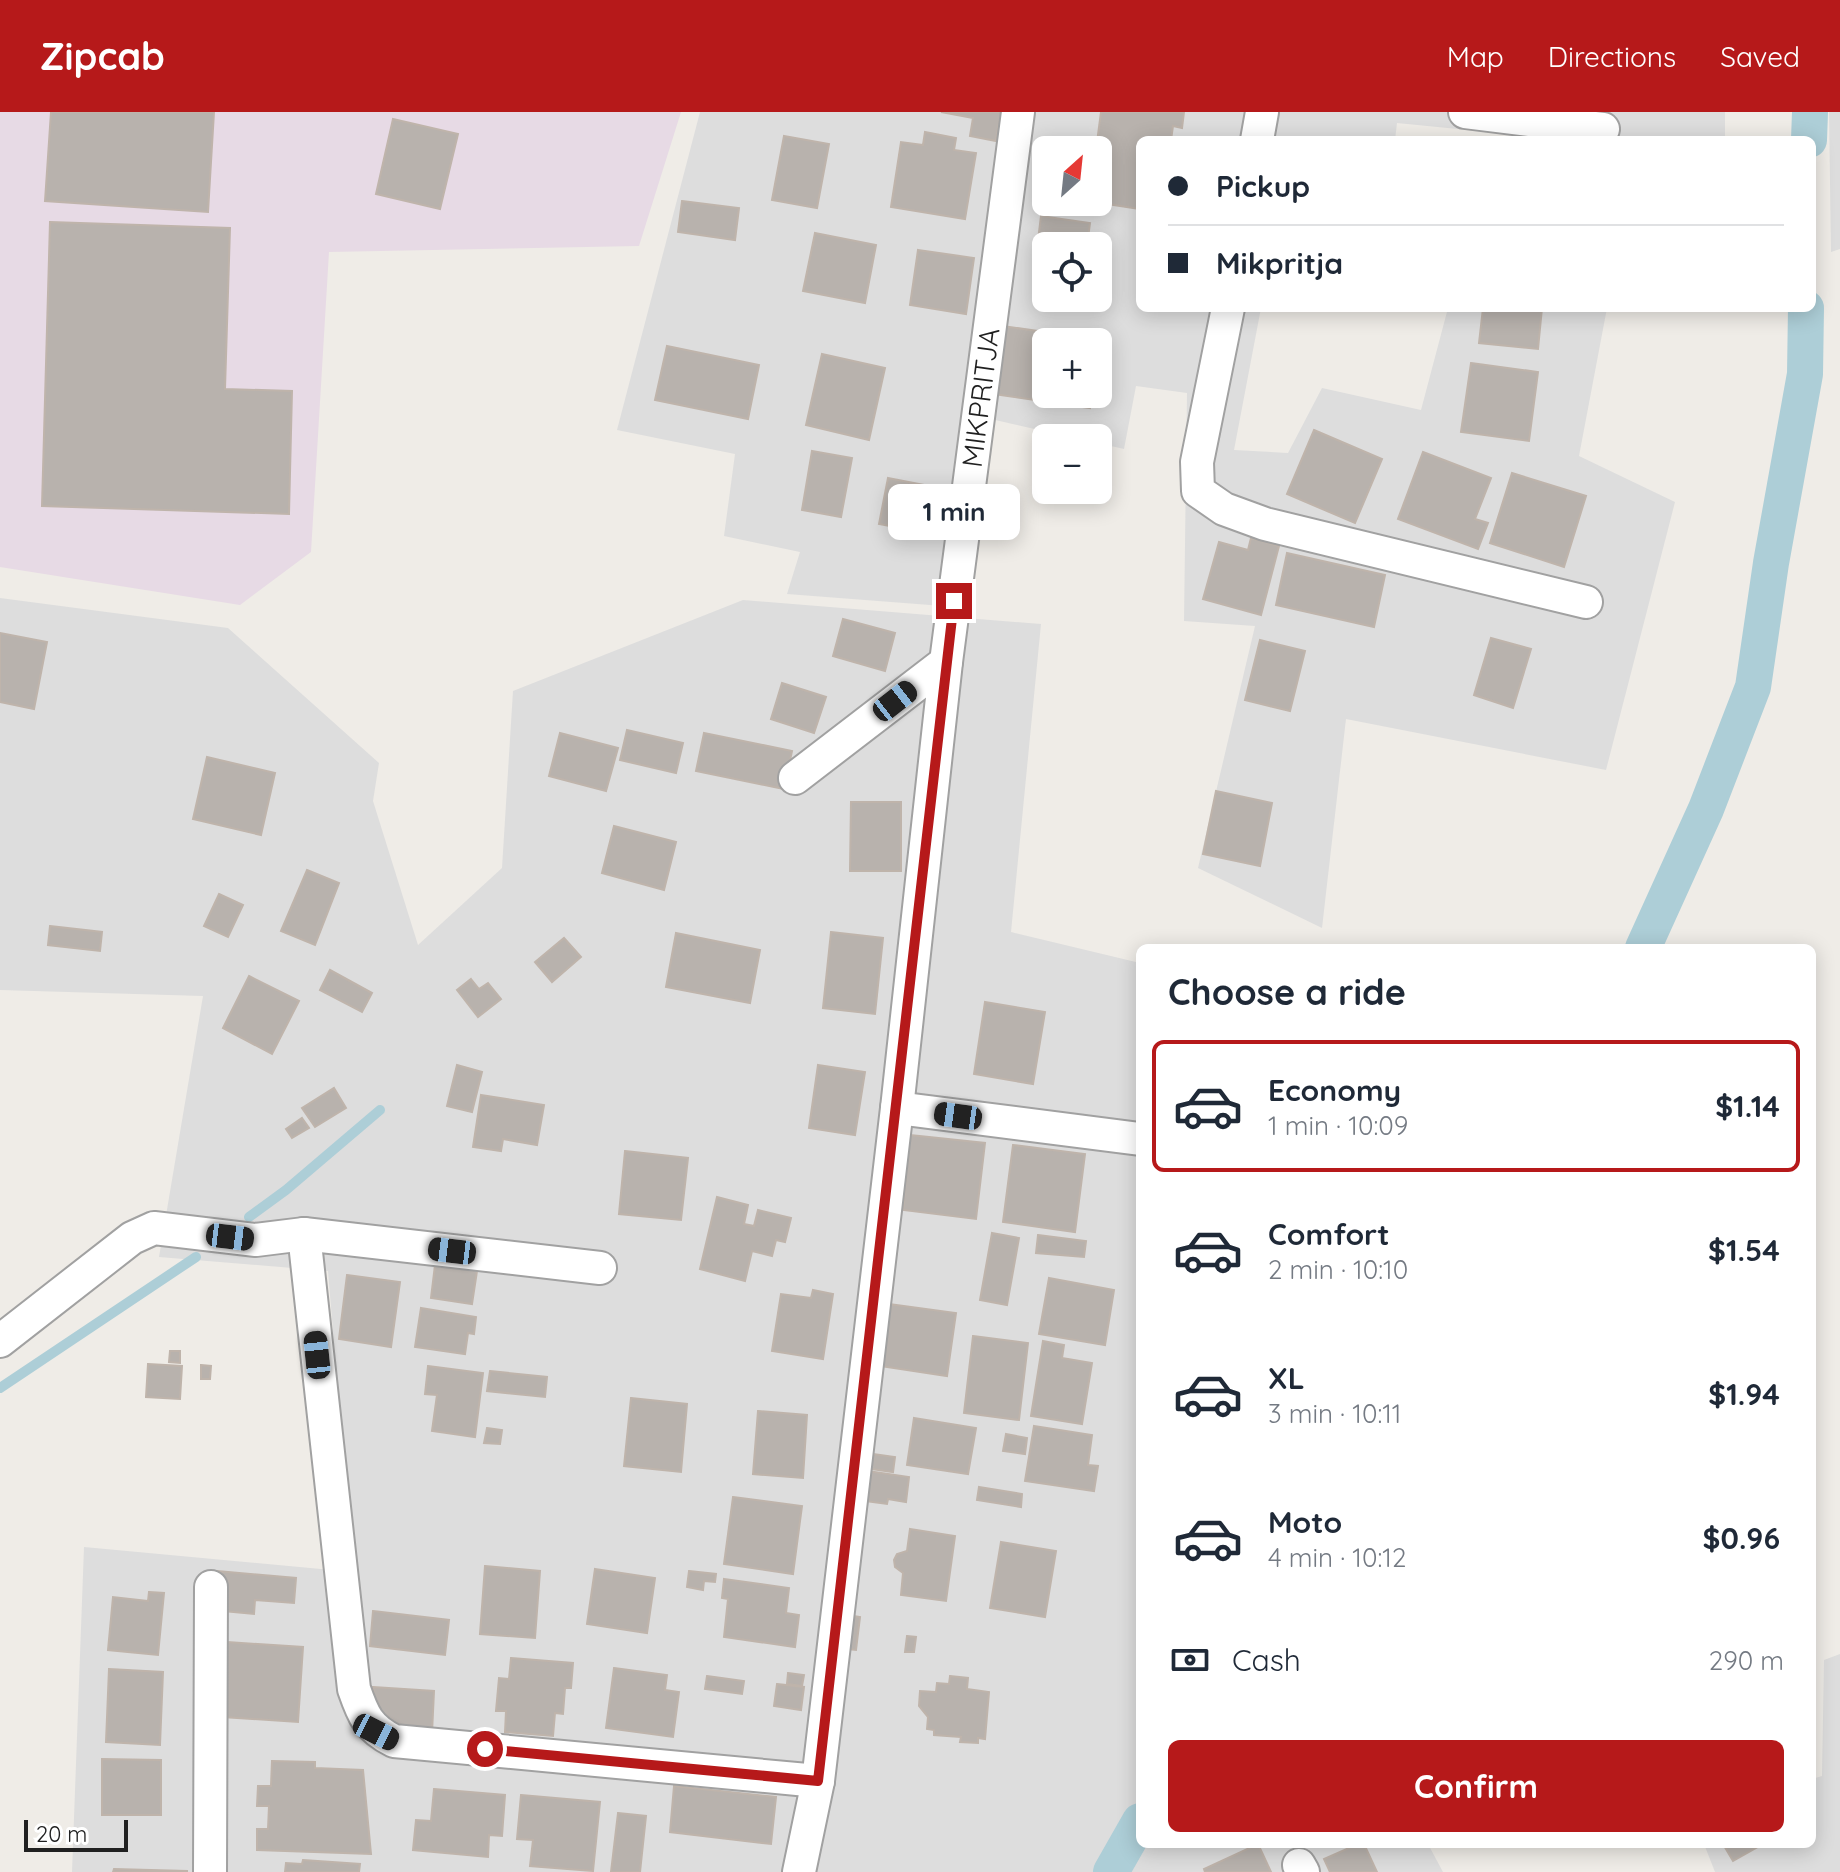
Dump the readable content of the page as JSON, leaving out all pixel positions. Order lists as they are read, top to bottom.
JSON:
{
  "streets": {
    "street": ["MIKPRITJA"]
  },
  "scale_bar": "20 m",
  "north": "top right",
  "page": {
    "header": "Zipcab",
    "nav": ["Map", "Directions", "Saved"],
    "map_buttons": ["+", "−"],
    "banner": ["Pickup", "Mikpritja"],
    "bubble": "1 min",
    "heading": "Choose a ride",
    "list": [
      {
        "name": "Economy",
        "note": "1 min · 10:09",
        "value": "$1.14"
      },
      {
        "name": "Comfort",
        "note": "2 min · 10:10",
        "value": "$1.54"
      },
      {
        "name": "XL",
        "note": "3 min · 10:11",
        "value": "$1.94"
      },
      {
        "name": "Moto",
        "note": "4 min · 10:12",
        "value": "$0.96"
      }
    ],
    "pay": ["Cash", "290 m"],
    "buttons": "Confirm",
    "scale": "20 m"
  }
}
